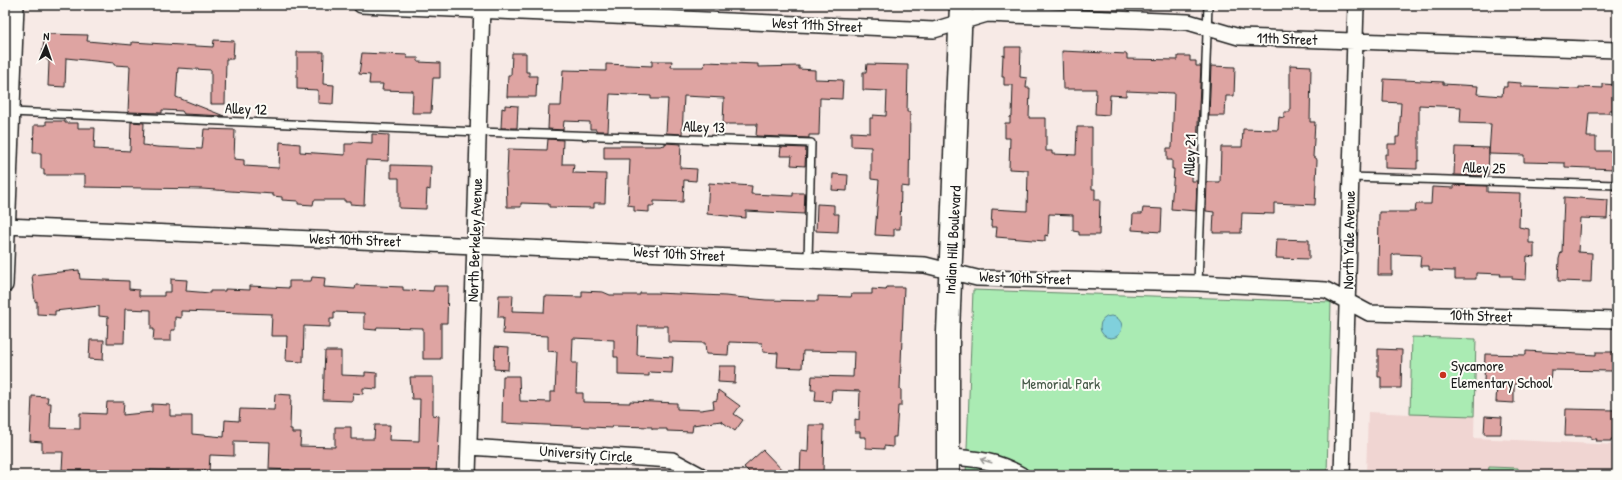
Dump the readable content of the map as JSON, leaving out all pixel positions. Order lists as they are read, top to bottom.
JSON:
{
  "streets": {
    "main road": ["Indian Hill Boulevard"],
    "street": [
      "West 11th Street",
      "11th Street",
      "West 10th Street",
      "North Berkeley Avenue",
      "North Yale Avenue",
      "10th Street",
      "University Circle"
    ],
    "lane": [
      "Alley 12",
      "Alley 13",
      "Alley 21",
      "Alley 25"
    ]
  },
  "crossings": [
    ["West 11th Street", "11th Street"],
    ["West 11th Street", "North Berkeley Avenue"],
    ["West 11th Street", "Indian Hill Boulevard"],
    ["11th Street", "Alley 21"],
    ["11th Street", "Indian Hill Boulevard"],
    ["11th Street", "North Yale Avenue"],
    ["Alley 12", "Alley 13"],
    ["Alley 12", "North Berkeley Avenue"],
    ["Alley 13", "West 10th Street"],
    ["Alley 13", "North Berkeley Avenue"],
    ["Alley 21", "West 10th Street"],
    ["Alley 25", "North Yale Avenue"],
    ["West 10th Street", "North Berkeley Avenue"],
    ["West 10th Street", "Indian Hill Boulevard"],
    ["West 10th Street", "North Yale Avenue"],
    ["West 10th Street", "10th Street"],
    ["North Berkeley Avenue", "University Circle"],
    ["North Yale Avenue", "10th Street"]
  ],
  "parks": ["Memorial Park"],
  "places": ["Sycamore Elementary School"],
  "north": "top"
}
